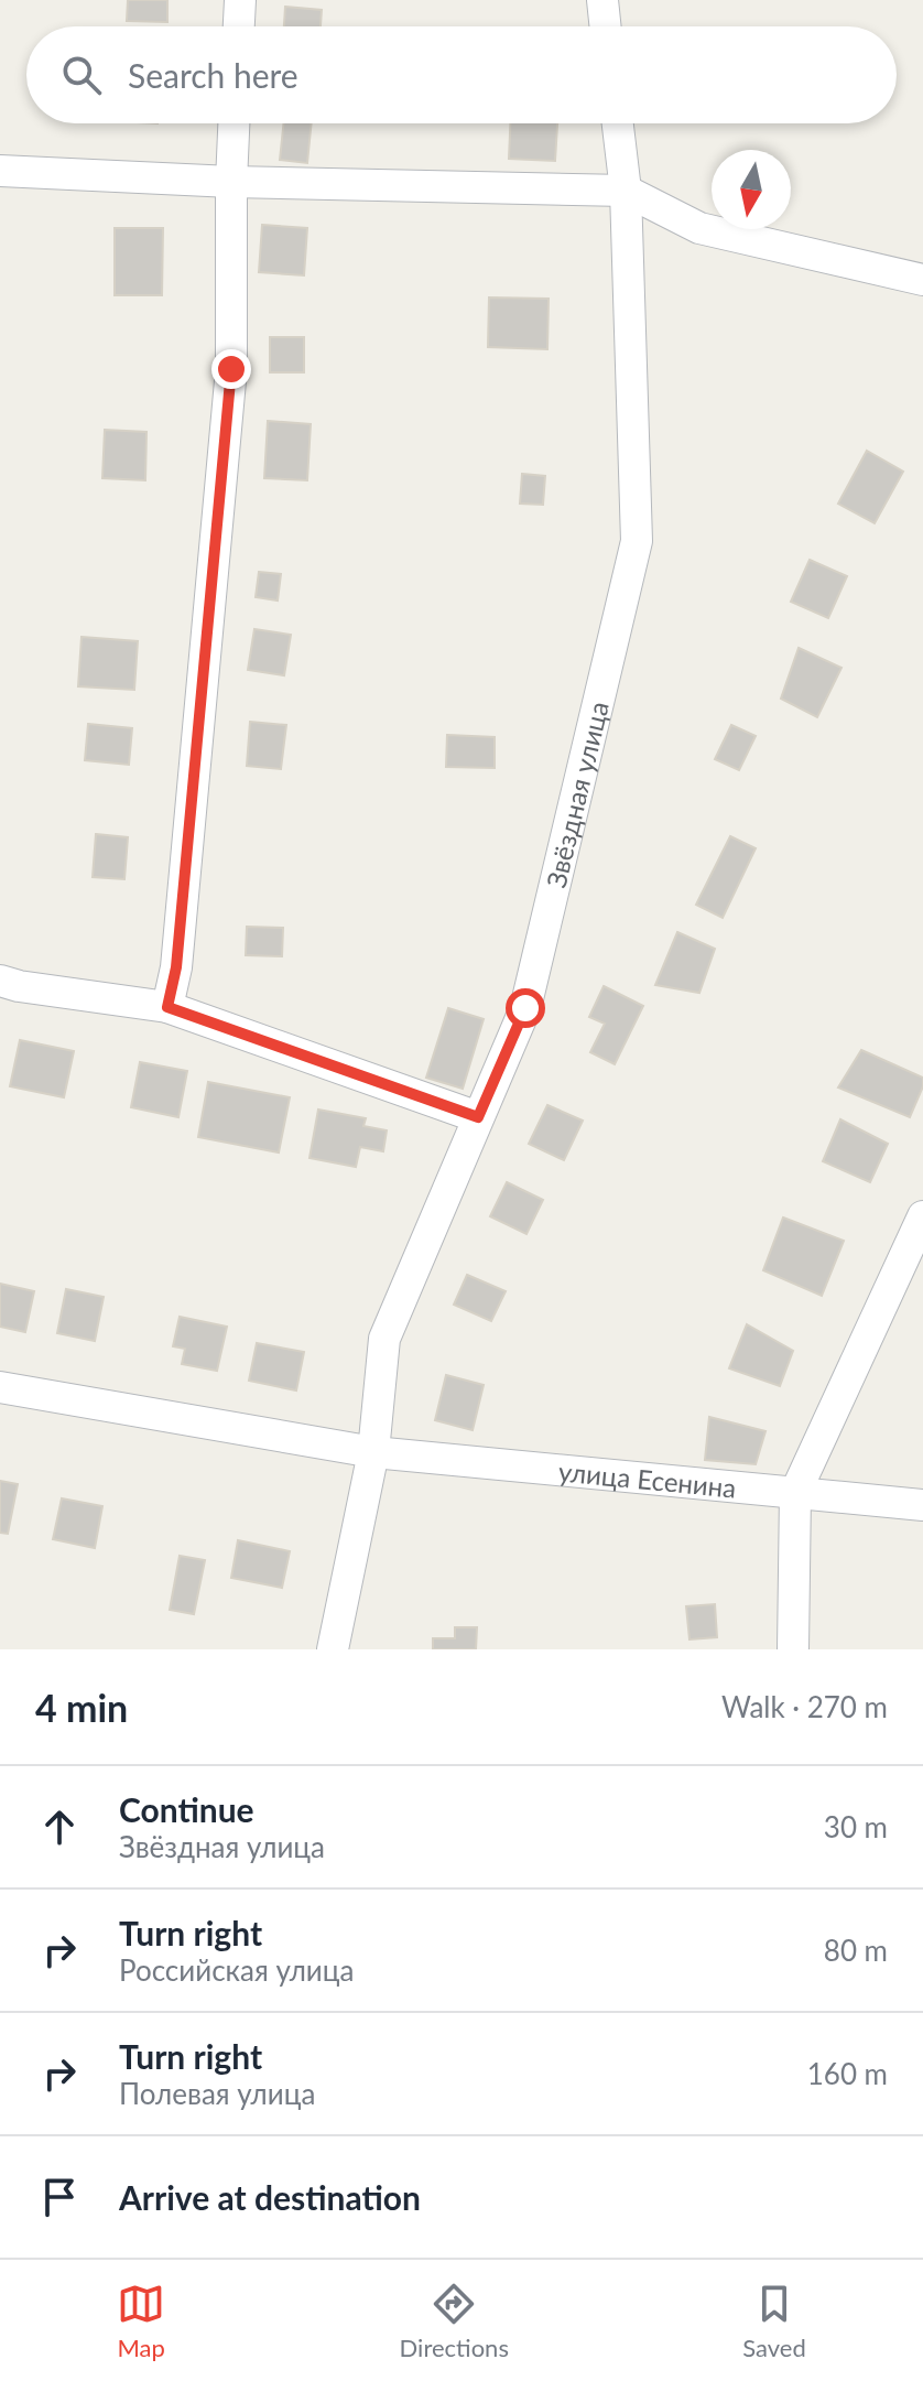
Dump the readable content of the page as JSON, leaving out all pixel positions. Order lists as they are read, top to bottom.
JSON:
{
  "streets": {
    "street": ["Звёздная улица", "улица Есенина"]
  },
  "crossings": [
    ["Звёздная улица", "улица Есенина"]
  ],
  "north": "bottom",
  "page": {
    "search": "Search here",
    "heading": ["4 min", "Walk · 270 m"],
    "list": [
      ["Continue", "Звёздная улица", "30 m"],
      ["Turn right", "Российская улица", "80 m"],
      ["Turn right", "Полевая улица", "160 m"],
      "Arrive at destination"
    ],
    "nav": ["Map", "Directions", "Saved"]
  }
}
